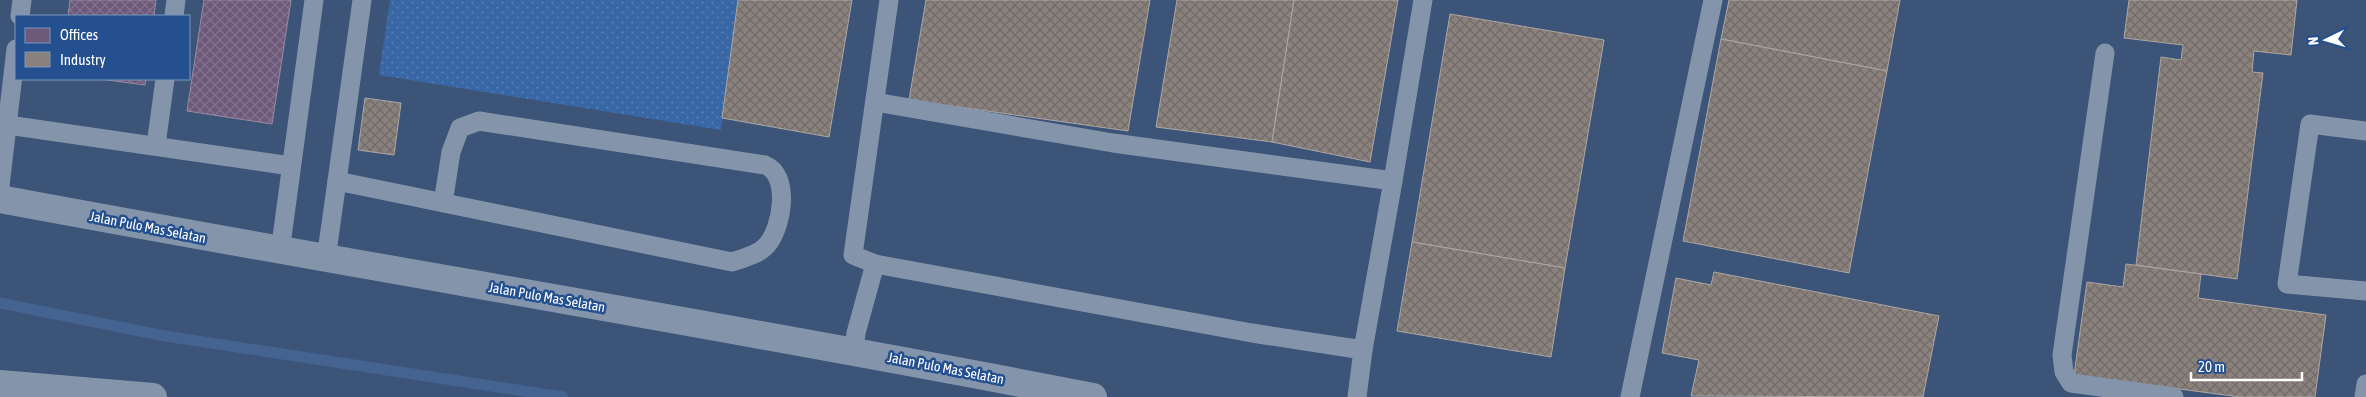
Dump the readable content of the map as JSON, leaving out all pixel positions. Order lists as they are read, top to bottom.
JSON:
{
  "streets": {
    "street": ["Jalan Pulo Mas Selatan"]
  },
  "legend": ["Offices", "Industry"],
  "scale_bar": "20 m",
  "north": "left"
}
